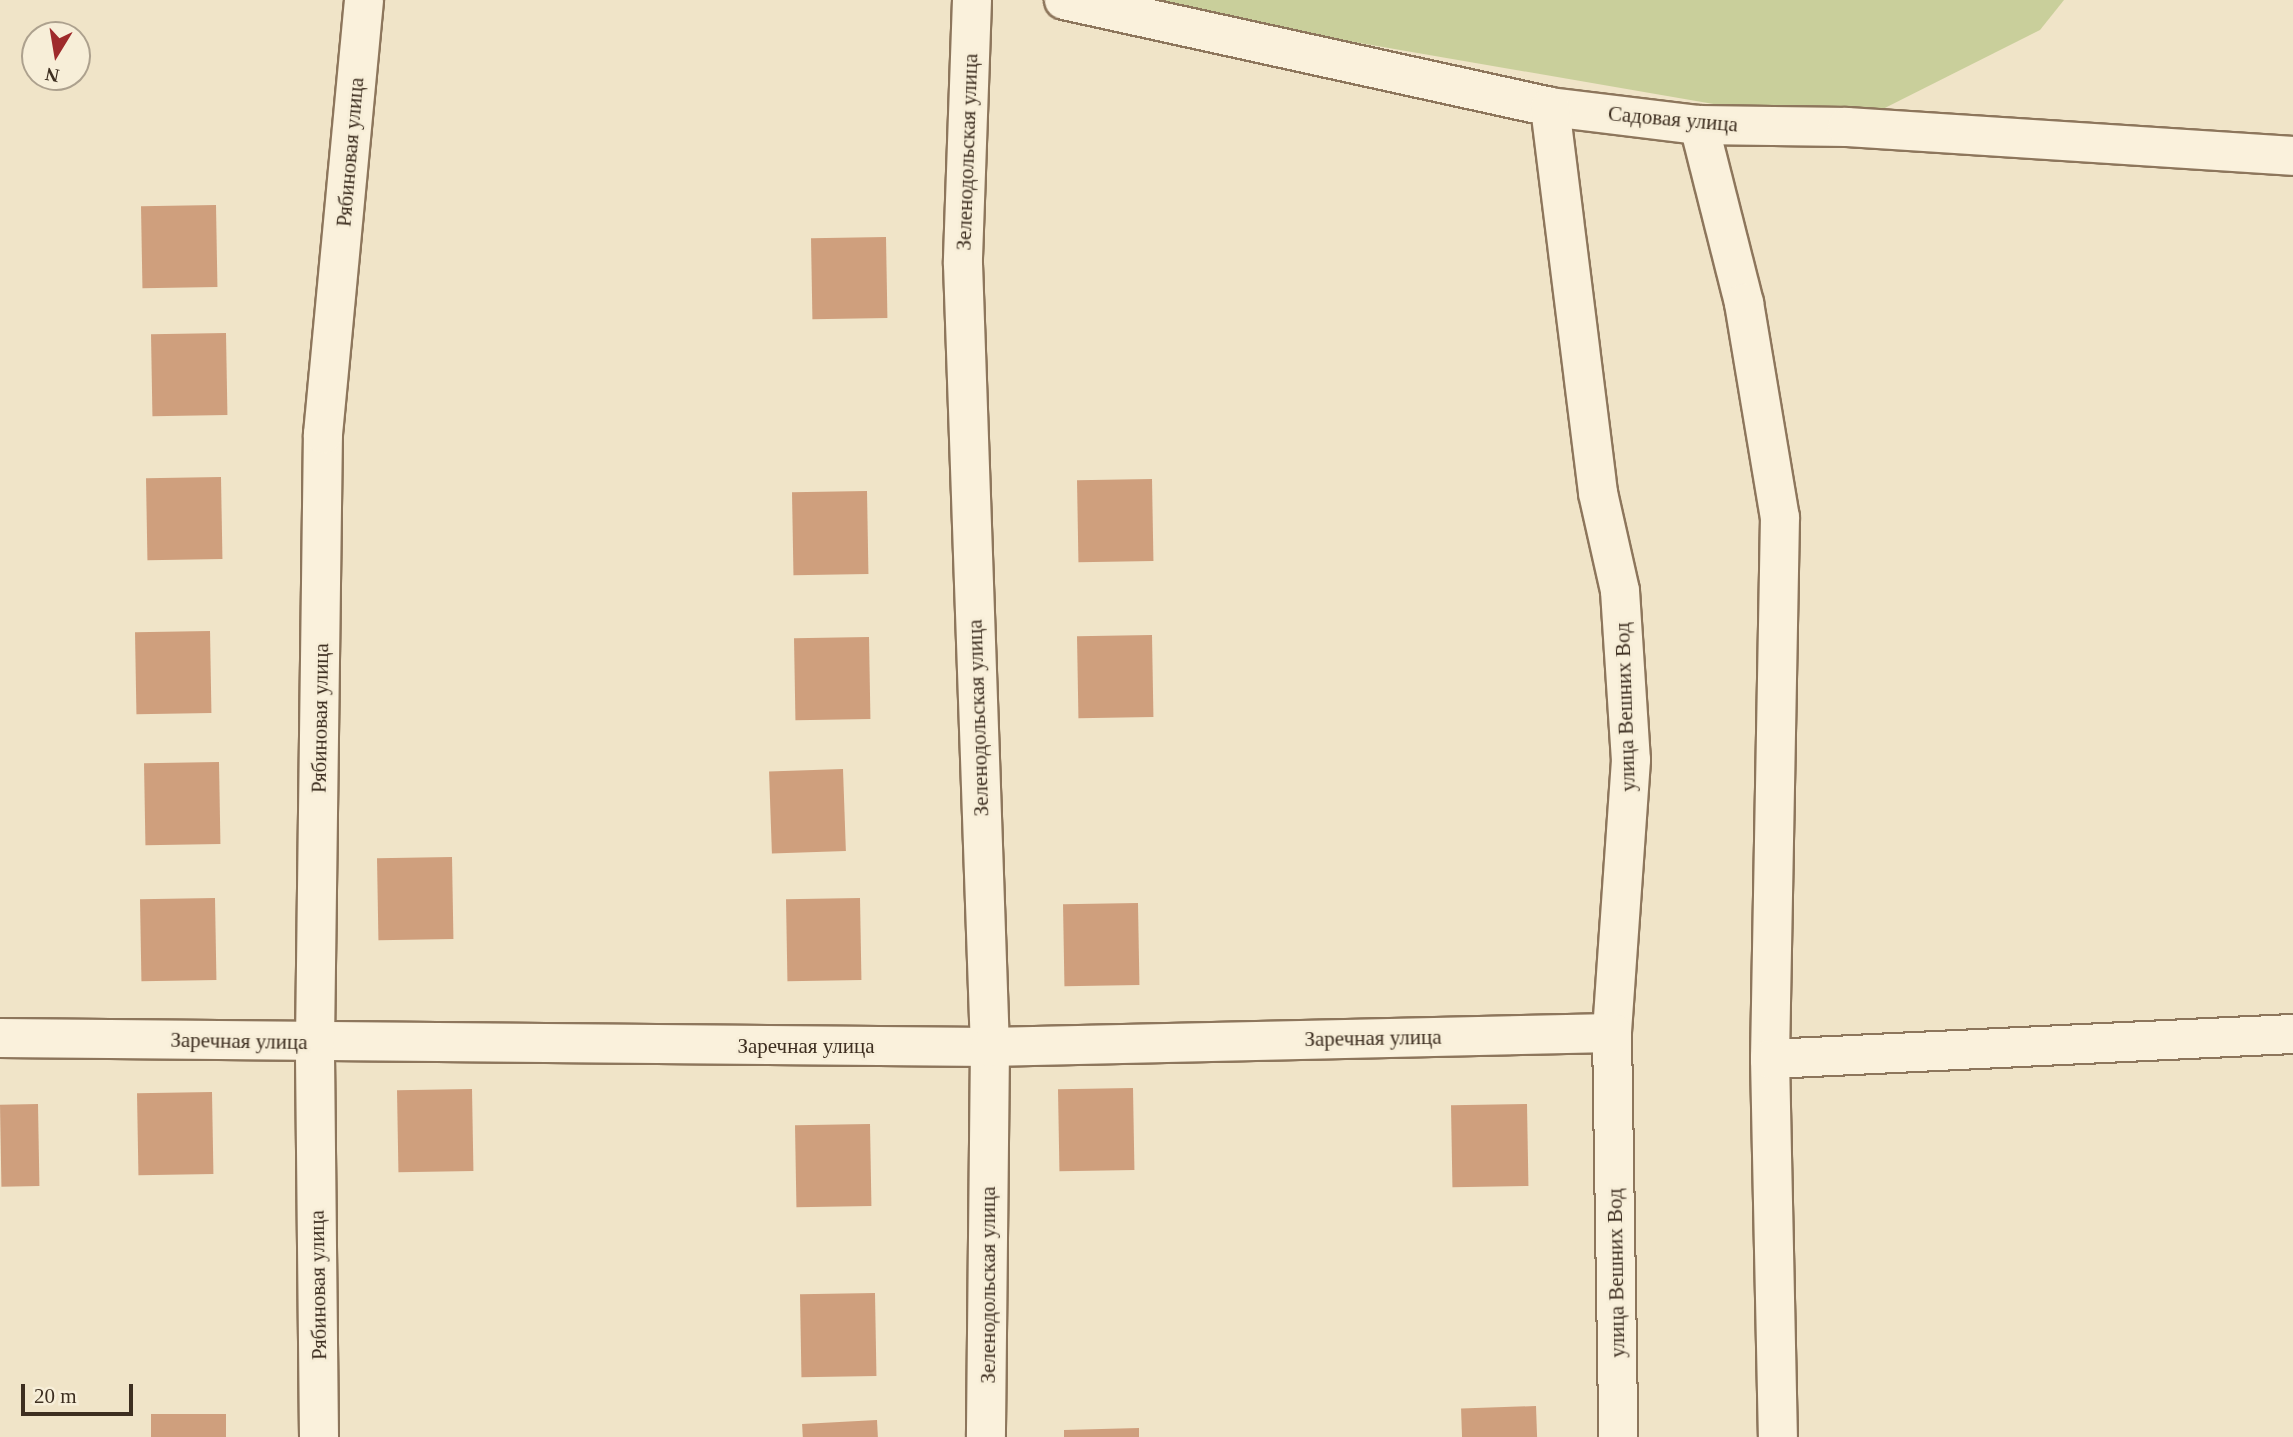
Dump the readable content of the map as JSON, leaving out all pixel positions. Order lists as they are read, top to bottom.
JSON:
{
  "streets": {
    "street": [
      "Садовая улица",
      "Рябиновая улица",
      "Зеленодольская улица",
      "улица Вешних Вод",
      "Заречная улица"
    ]
  },
  "crossings": [
    ["Садовая улица", "улица Вешних Вод"],
    ["Рябиновая улица", "Заречная улица"],
    ["Зеленодольская улица", "Заречная улица"],
    ["улица Вешних Вод", "Заречная улица"]
  ],
  "scale_bar": "20 m",
  "north": "bottom"
}
